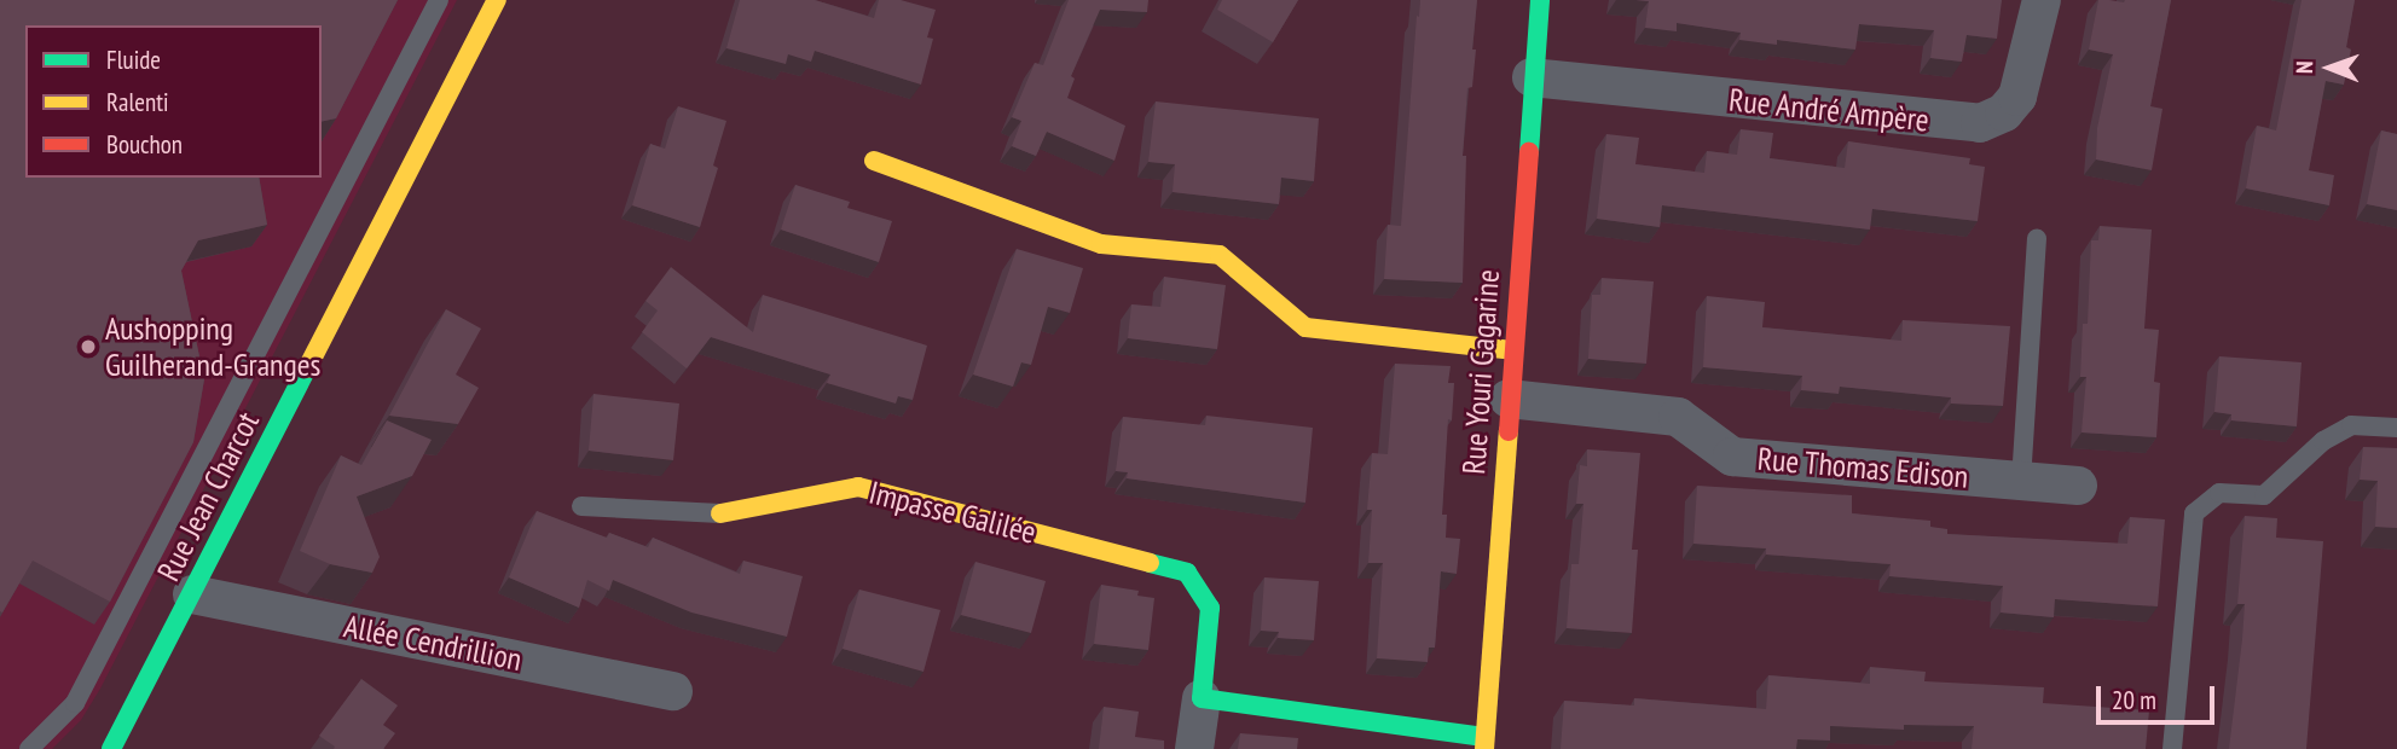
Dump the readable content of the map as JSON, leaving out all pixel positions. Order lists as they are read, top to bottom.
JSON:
{
  "streets": {
    "street": [
      "Rue André Ampère",
      "Rue Youri Gagarine",
      "Rue Thomas Edison",
      "Rue Jean Charcot",
      "Impasse Galilée",
      "Allée Cendrillion"
    ]
  },
  "crossings": [
    ["Rue André Ampère", "Rue Youri Gagarine"],
    ["Rue Youri Gagarine", "Rue Thomas Edison"],
    ["Rue Jean Charcot", "Allée Cendrillion"]
  ],
  "places": ["Aushopping Guilherand-Granges"],
  "legend": ["Fluide", "Ralenti", "Bouchon"],
  "scale_bar": "20 m",
  "north": "left"
}
